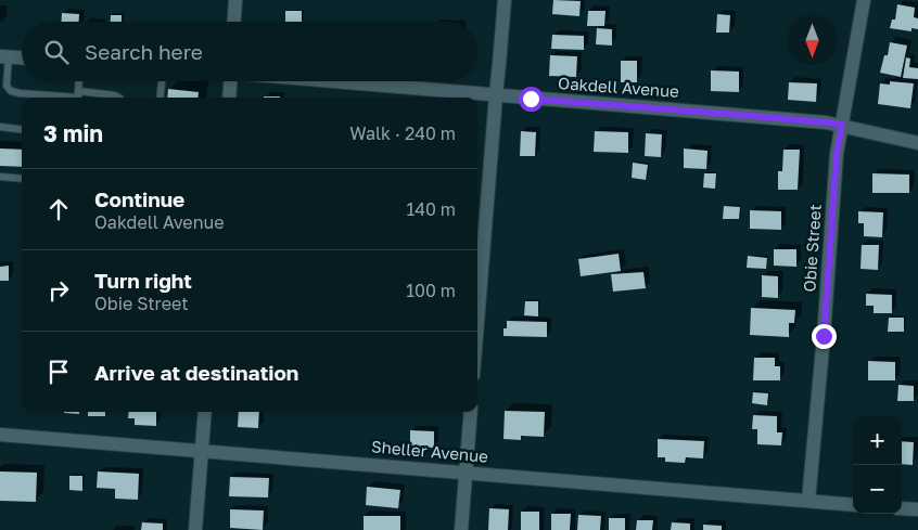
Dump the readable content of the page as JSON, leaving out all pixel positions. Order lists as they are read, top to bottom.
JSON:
{
  "streets": {
    "street": ["Oakdell Avenue", "Obie Street", "Sheller Avenue"]
  },
  "crossings": [
    ["Oakdell Avenue", "Obie Street"],
    ["Obie Street", "Sheller Avenue"]
  ],
  "north": "bottom",
  "page": {
    "search": "Search here",
    "heading": ["3 min", "Walk · 240 m"],
    "list": [
      ["Continue", "Oakdell Avenue", "140 m"],
      ["Turn right", "Obie Street", "100 m"],
      "Arrive at destination"
    ],
    "map_buttons": ["+", "−"]
  }
}
